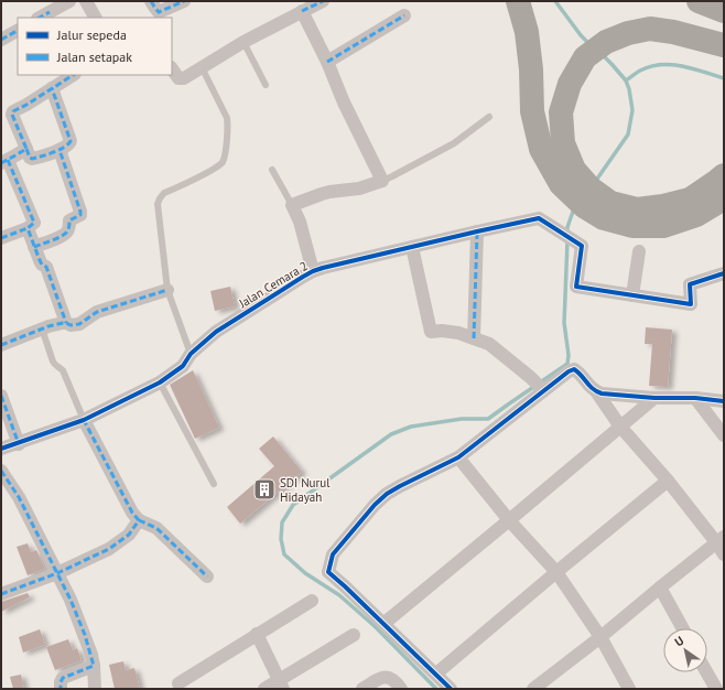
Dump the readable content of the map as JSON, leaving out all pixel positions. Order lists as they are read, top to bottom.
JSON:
{
  "streets": {
    "street": ["Jalan Cemara 2"]
  },
  "places": {
    "building": ["SDI Nurul Hidayah"]
  },
  "legend": ["Jalur sepeda", "Jalan setapak"],
  "north": "top left"
}
